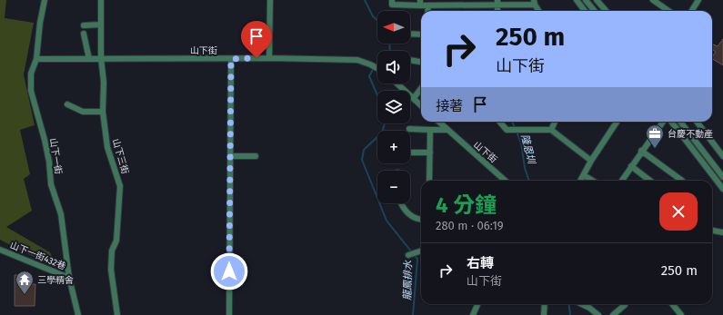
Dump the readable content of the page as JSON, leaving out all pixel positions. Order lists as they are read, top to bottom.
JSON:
{
  "streets": {
    "street": [
      "山下街",
      "山下一街",
      "山下三街",
      "山下一街432巷"
    ]
  },
  "crossings": [
    ["山下街", "山下一街"],
    ["山下街", "山下三街"],
    ["山下一街", "山下一街432巷"]
  ],
  "water": ["隆恩圳", "龍鳳排水"],
  "places": {
    "office": ["台慶不動產"],
    "temple": ["三學精舍"]
  },
  "north": "left",
  "page": {
    "map_buttons": ["+", "−"],
    "turn": ["250 m", "山下街"],
    "then": "接著",
    "heading": ["4 分鐘", "280 m · 06:19"],
    "list": [
      {
        "name": "右轉",
        "note": "山下街",
        "value": "250 m"
      }
    ]
  }
}
